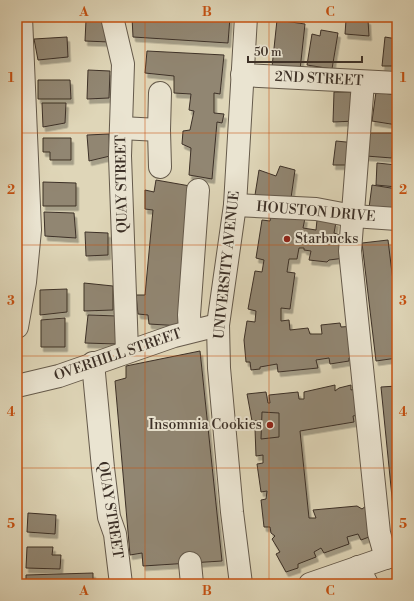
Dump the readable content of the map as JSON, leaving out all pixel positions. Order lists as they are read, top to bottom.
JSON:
{
  "streets": {
    "street": [
      "2ND STREET",
      "QUAY STREET",
      "HOUSTON DRIVE",
      "UNIVERSITY AVENUE",
      "OVERHILL STREET"
    ]
  },
  "crossings": [
    ["2ND STREET", "UNIVERSITY AVENUE"],
    ["QUAY STREET", "OVERHILL STREET"],
    ["HOUSTON DRIVE", "UNIVERSITY AVENUE"],
    ["UNIVERSITY AVENUE", "OVERHILL STREET"]
  ],
  "places": ["Starbucks", "Insomnia Cookies"],
  "scale_bar": "50 m",
  "grid": {
    "columns": ["A", "B", "C"],
    "rows": [
      "1",
      "2",
      "3",
      "4",
      "5"
    ]
  }
}
